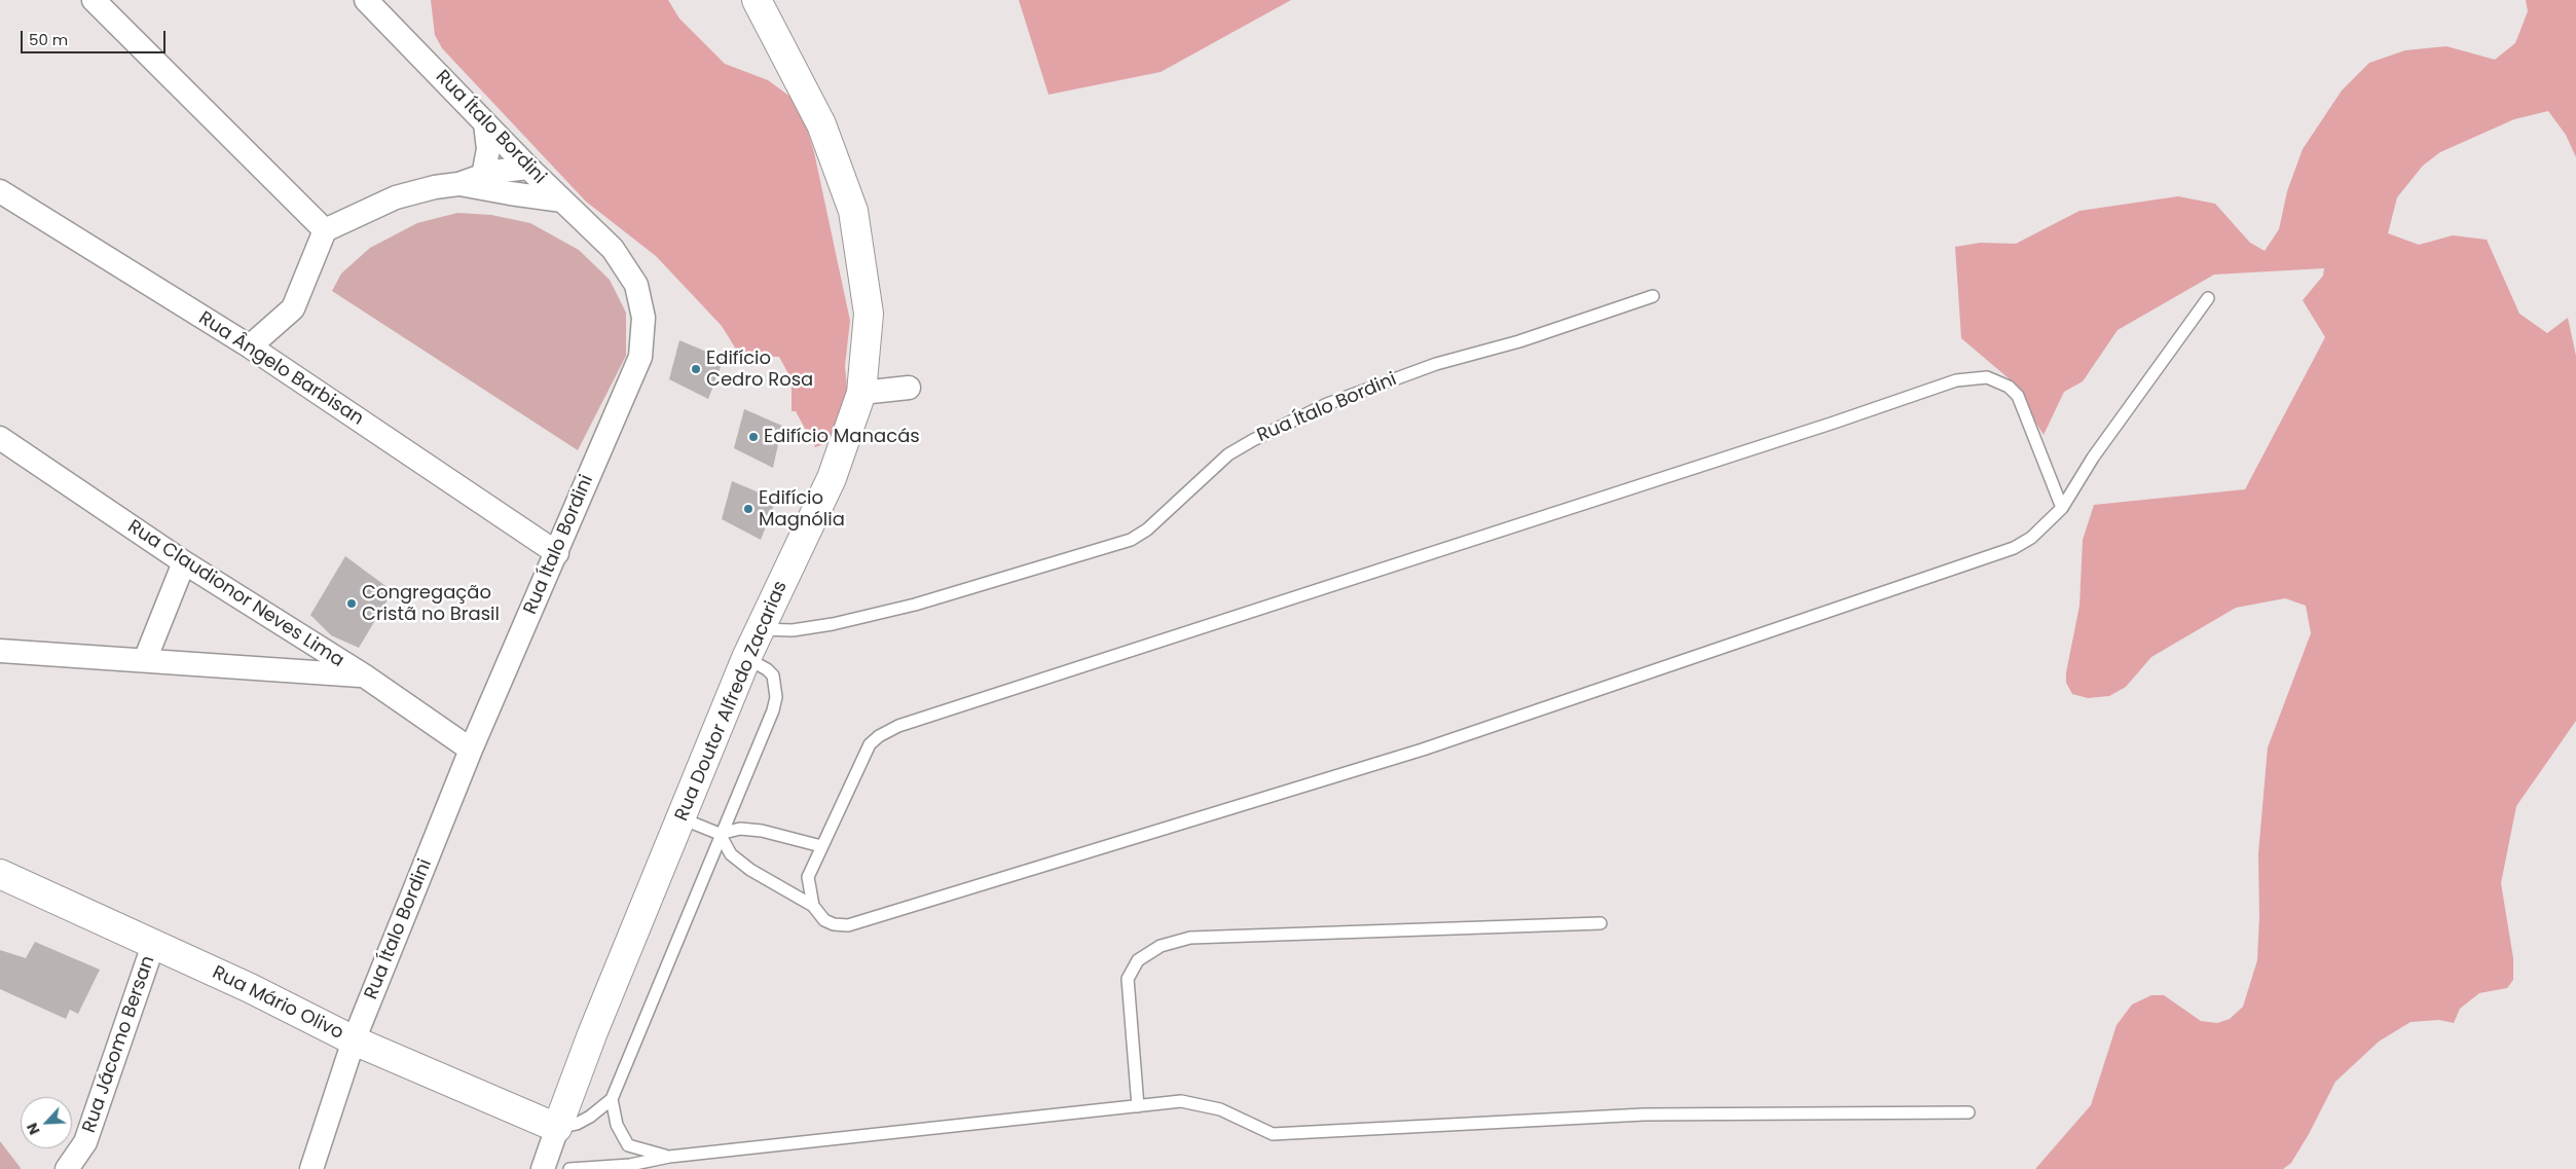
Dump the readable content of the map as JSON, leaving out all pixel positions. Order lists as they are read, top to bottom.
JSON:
{
  "streets": {
    "street": [
      "Rua Ítalo Bordini",
      "Rua Ângelo Barbisan",
      "Rua Claudionor Neves Lima",
      "Rua Doutor Alfredo Zacarias",
      "Rua Mário Olivo",
      "Rua Jácomo Bersan"
    ]
  },
  "crossings": [
    ["Rua Ítalo Bordini", "Rua Ângelo Barbisan"],
    ["Rua Ítalo Bordini", "Rua Claudionor Neves Lima"],
    ["Rua Ítalo Bordini", "Rua Doutor Alfredo Zacarias"],
    ["Rua Ítalo Bordini", "Rua Mário Olivo"],
    ["Rua Doutor Alfredo Zacarias", "Rua Mário Olivo"],
    ["Rua Mário Olivo", "Rua Jácomo Bersan"]
  ],
  "places": [
    "Edifício Cedro Rosa",
    "Edifício Manacás",
    "Edifício Magnólia",
    "Congregação Cristã no Brasil"
  ],
  "scale_bar": "50 m",
  "north": "bottom left"
}
